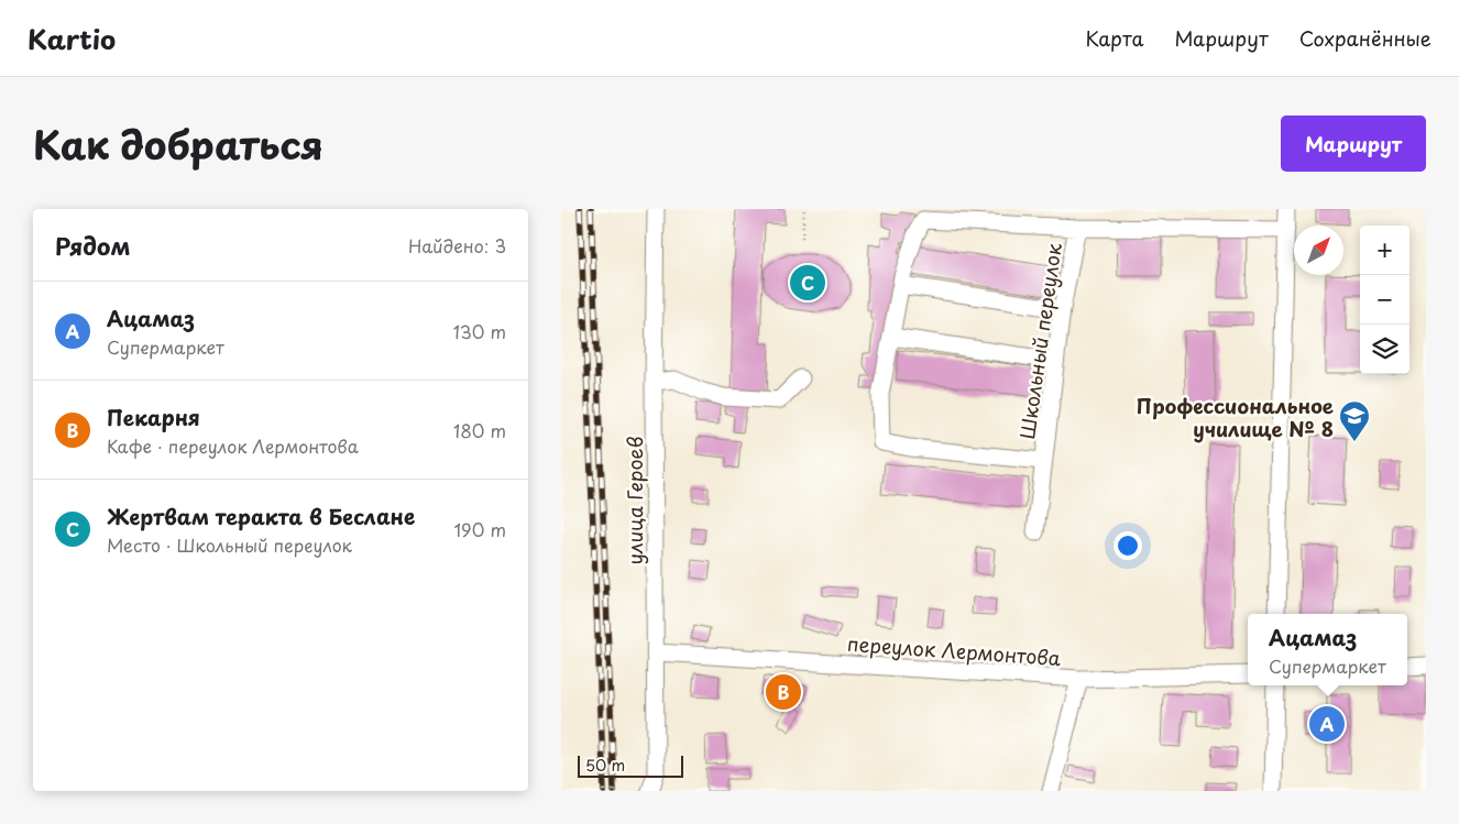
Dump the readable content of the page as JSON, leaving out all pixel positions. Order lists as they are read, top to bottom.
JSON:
{
  "streets": {
    "street": ["Школьный переулок", "улица Героев", "переулок Лермонтова"]
  },
  "crossings": [
    ["улица Героев", "переулок Лермонтова"]
  ],
  "places": {
    "school or university": ["Профессиональное училище № 8"]
  },
  "scale_bar": "50 m",
  "north": "top right",
  "page": {
    "header": "Kartio",
    "nav": ["Карта", "Маршрут", "Сохранённые"],
    "title": "Как добраться",
    "buttons": "Маршрут",
    "heading": ["Рядом", "Найдено: 3"],
    "map_buttons": ["+", "−"],
    "pins": ["C", "B", "A"],
    "list": [
      {
        "mark": "A",
        "name": "Ацамаз",
        "note": "Супермаркет",
        "value": "130 m"
      },
      {
        "mark": "B",
        "name": "Пекарня",
        "note": "Кафе · переулок Лермонтова",
        "value": "180 m"
      },
      {
        "mark": "C",
        "name": "Жертвам теракта в Беслане",
        "note": "Место · Школьный переулок",
        "value": "190 m"
      }
    ],
    "popup": ["Ацамаз", "Супермаркет"],
    "scale": "50 m"
  }
}
